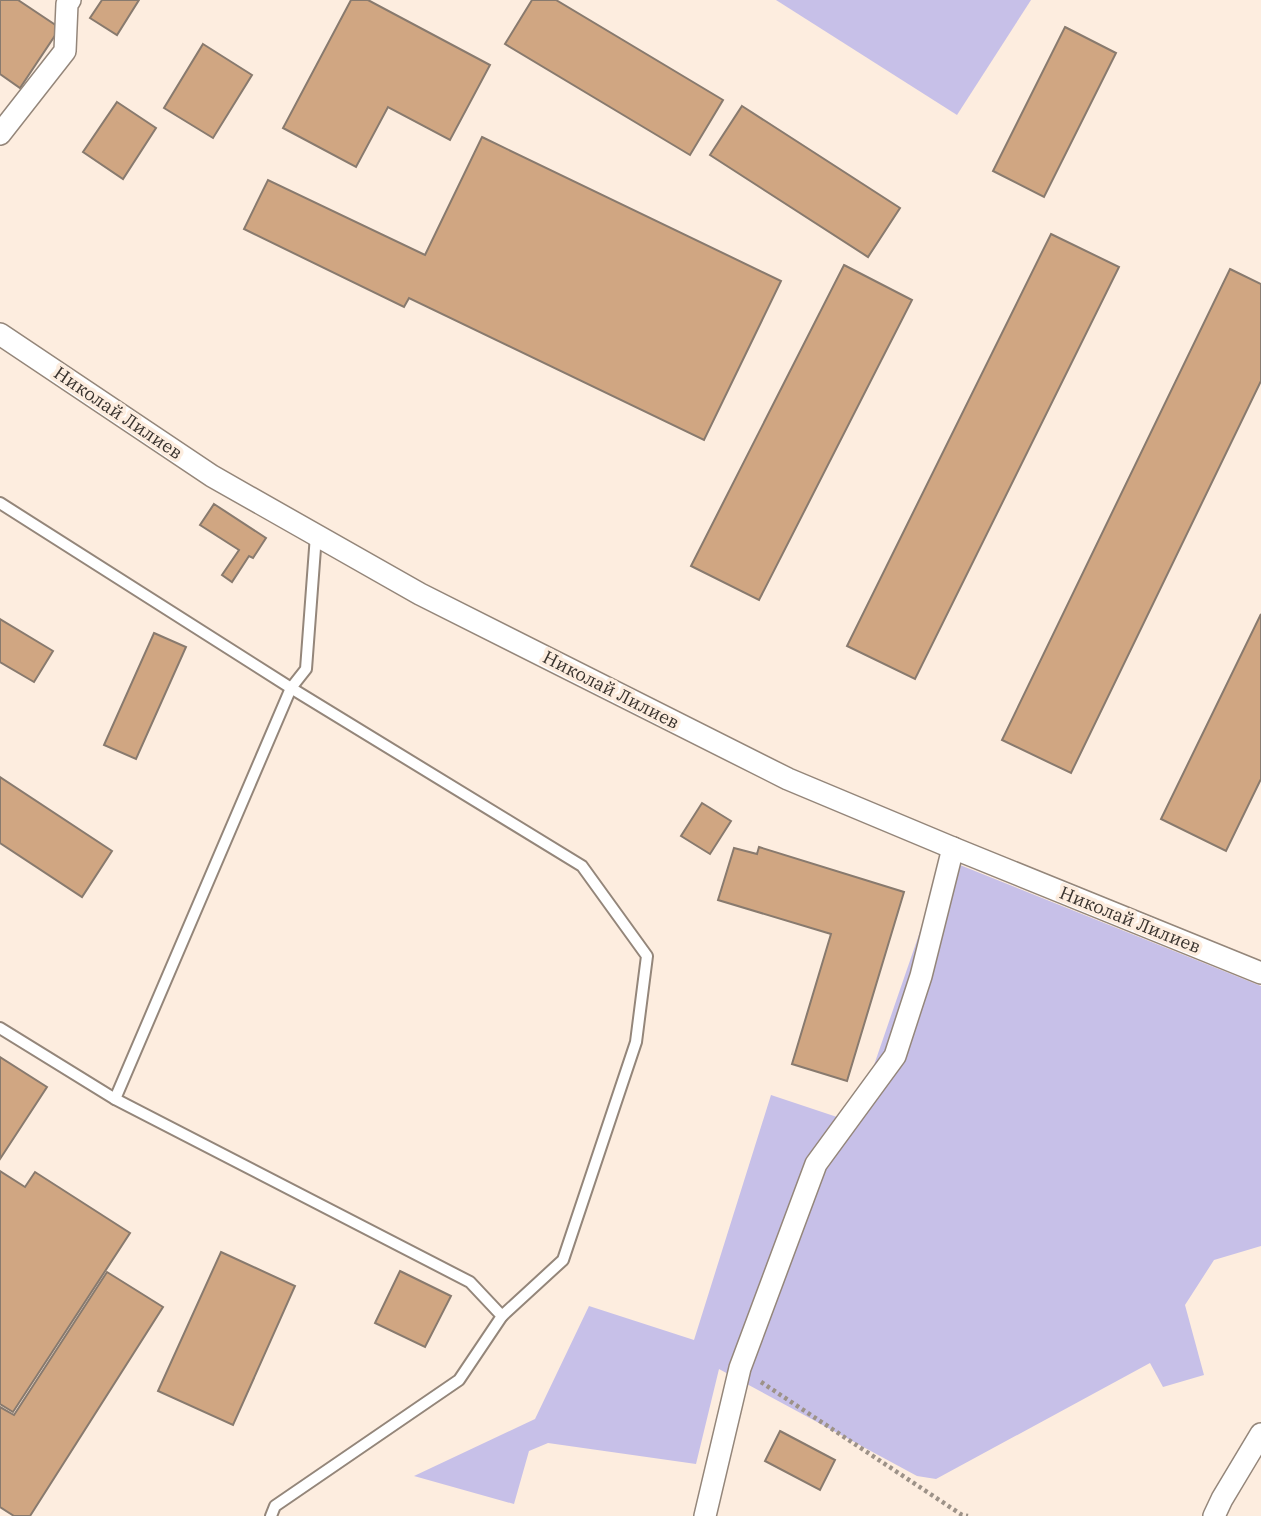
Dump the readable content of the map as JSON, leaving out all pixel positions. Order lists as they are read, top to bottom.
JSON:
{
  "streets": {
    "street": ["Николай Лилиев"]
  }
}
